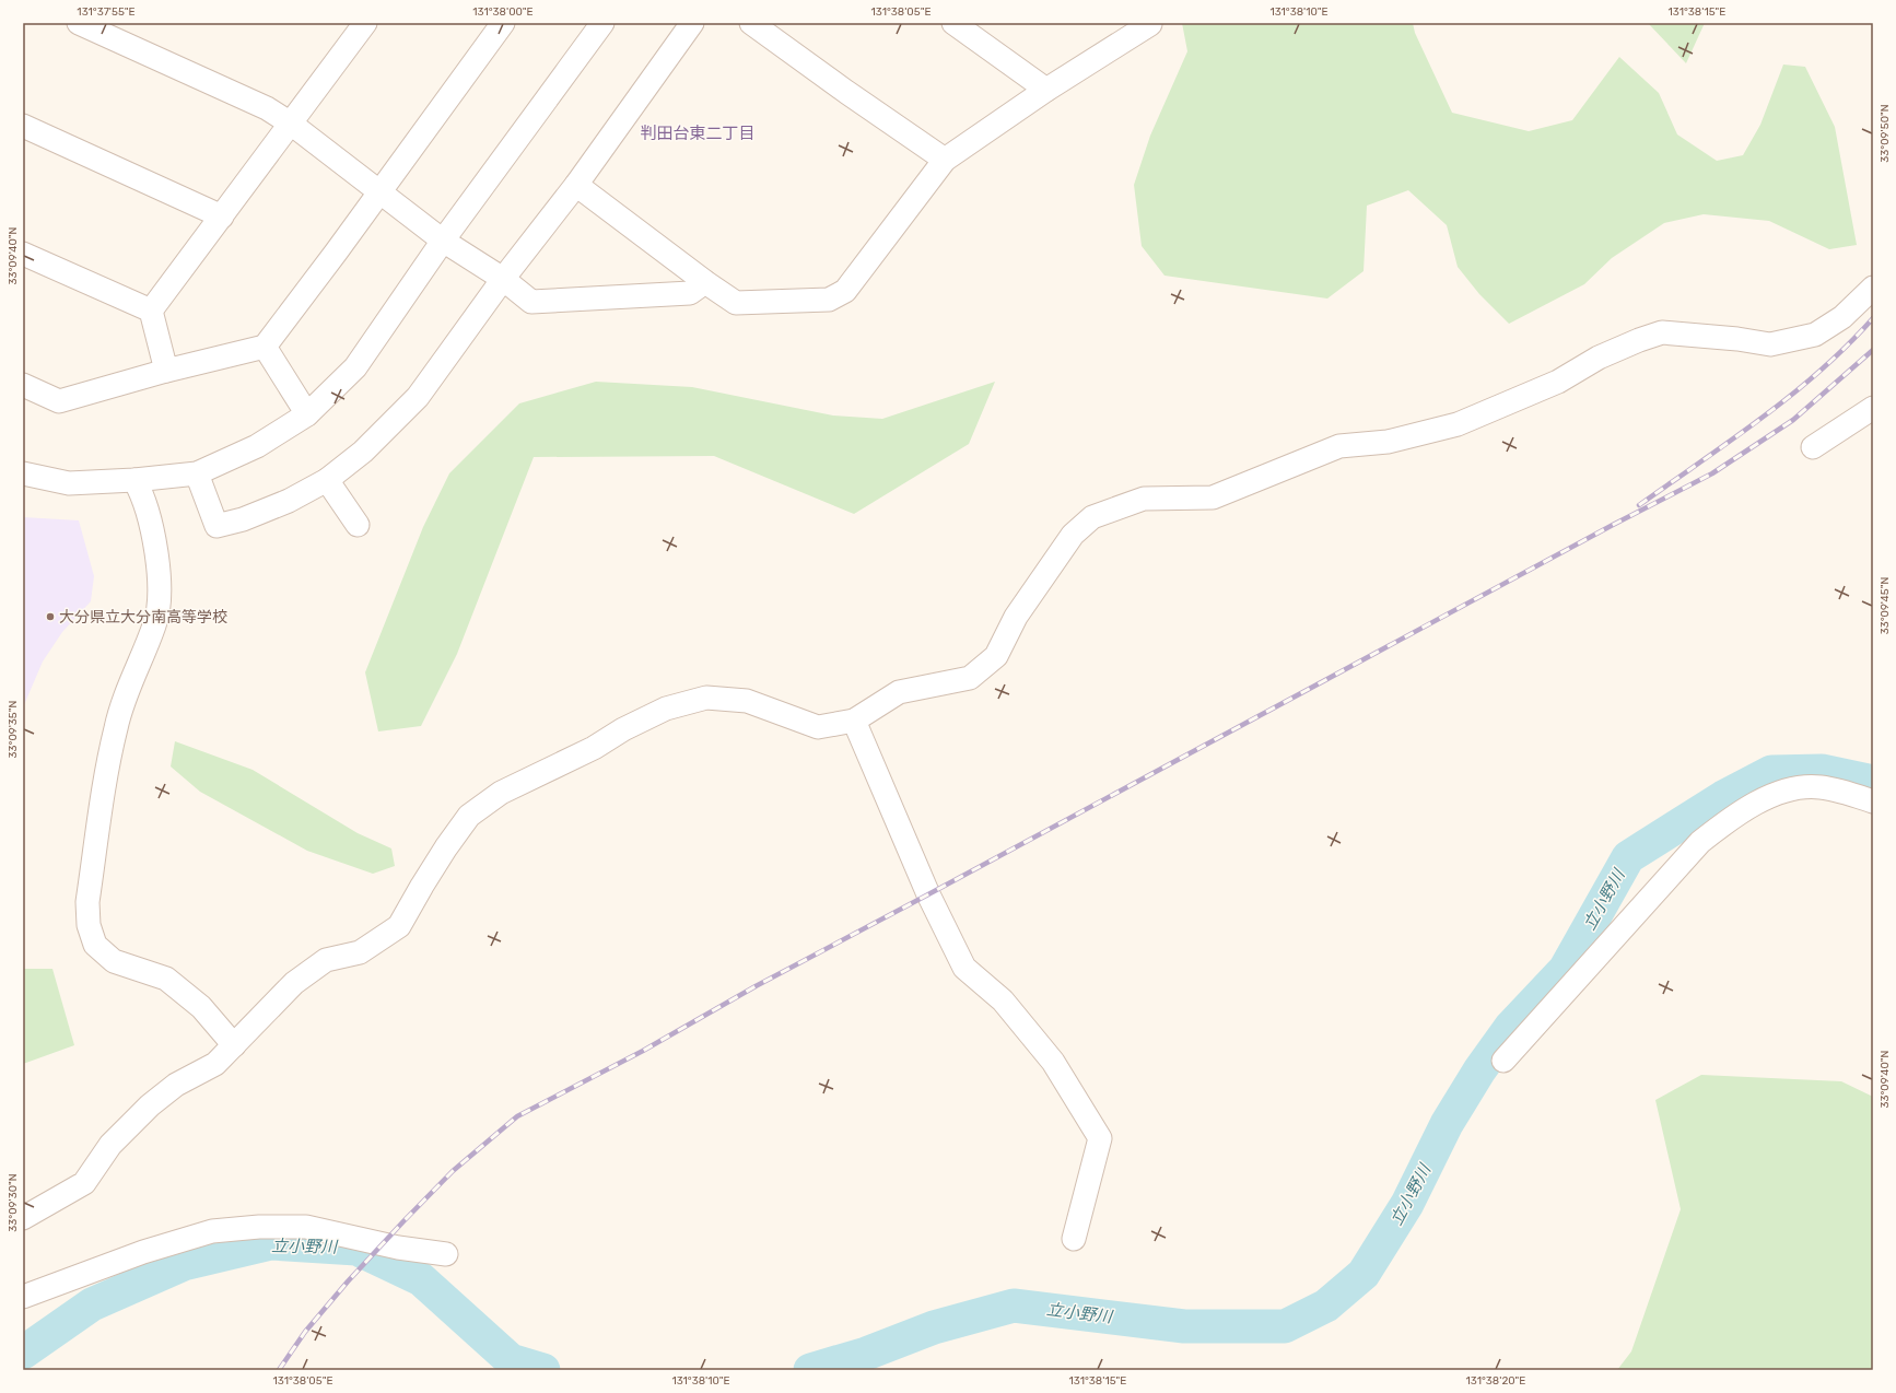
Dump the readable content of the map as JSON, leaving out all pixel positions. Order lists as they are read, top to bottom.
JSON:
{
  "districts": ["判田台東二丁目"],
  "water": ["立小野川"],
  "places": ["大分県立大分南高等学校"],
  "coordinates": [
    "131°37'55\"E",
    "131°38'00\"E",
    "131°38'05\"E",
    "131°38'10\"E",
    "131°38'15\"E",
    "33°09'50\"N",
    "33°09'40\"N",
    "33°09'45\"N",
    "33°09'35\"N",
    "33°09'30\"N",
    "131°38'20\"E"
  ]
}
